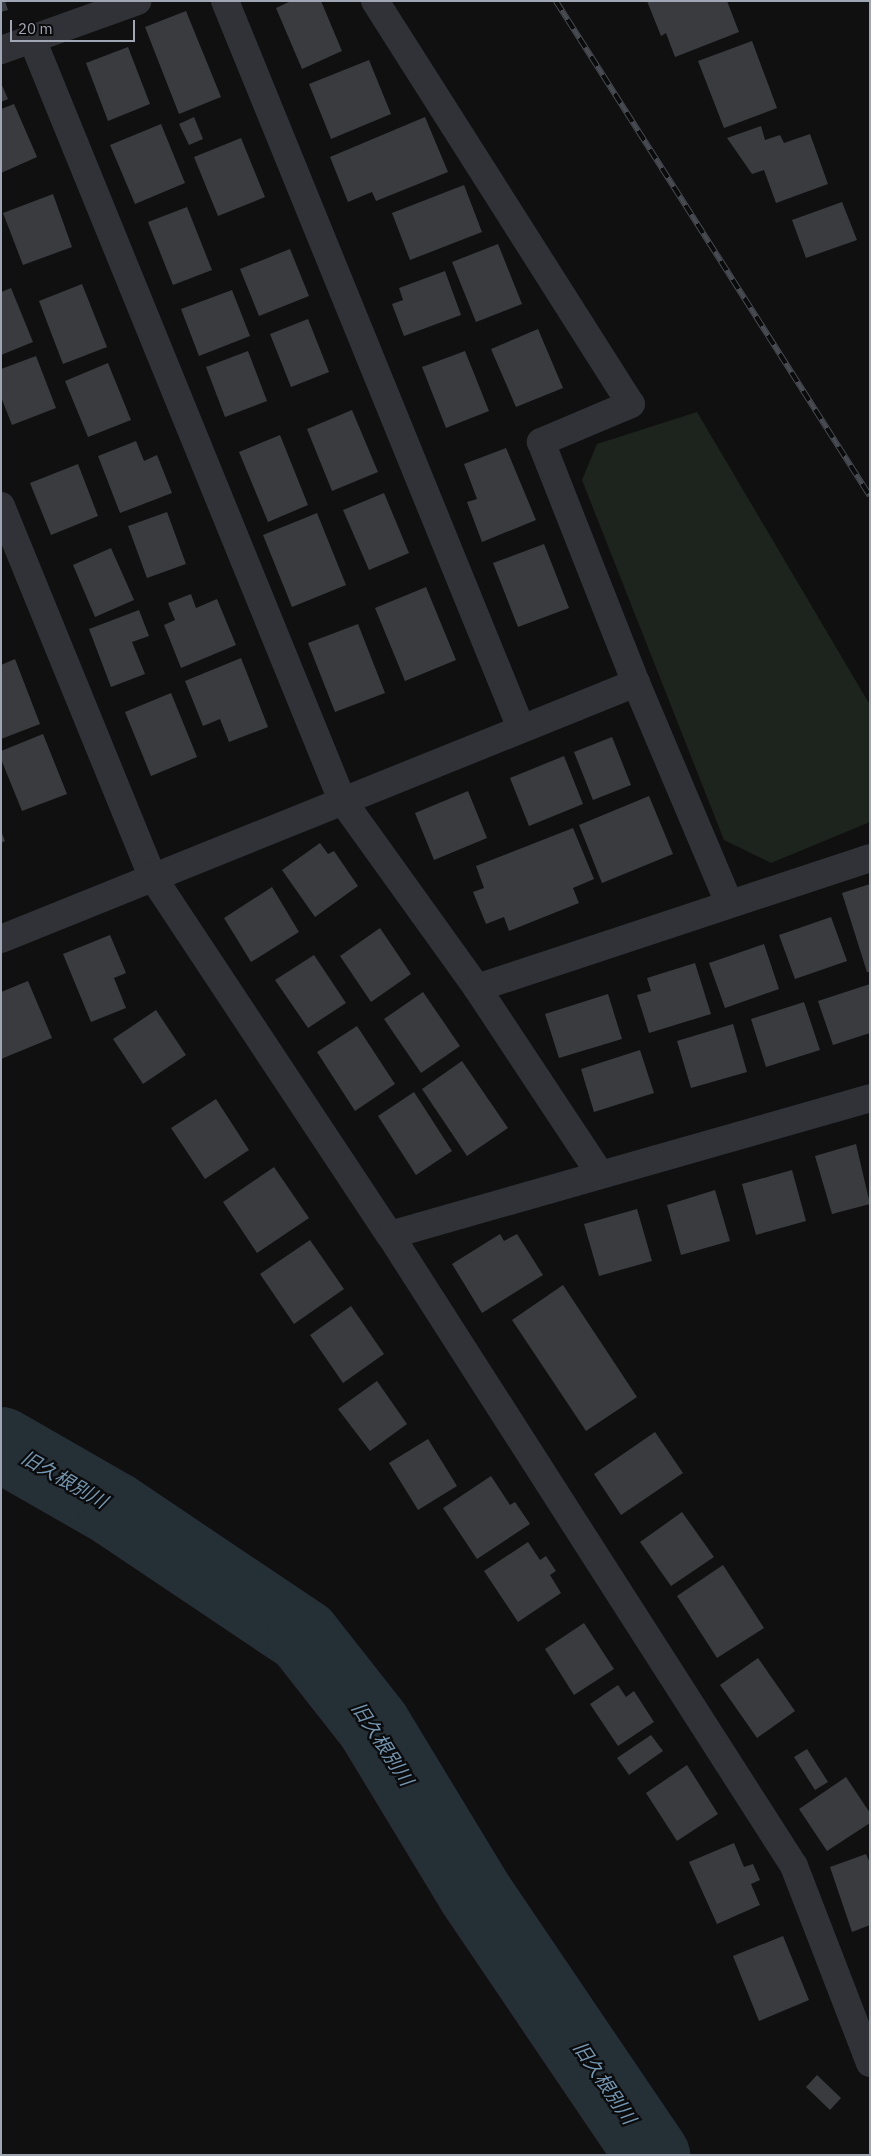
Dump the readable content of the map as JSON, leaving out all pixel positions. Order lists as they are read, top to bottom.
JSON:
{
  "water": ["旧久根別川"],
  "scale_bar": "20 m"
}
